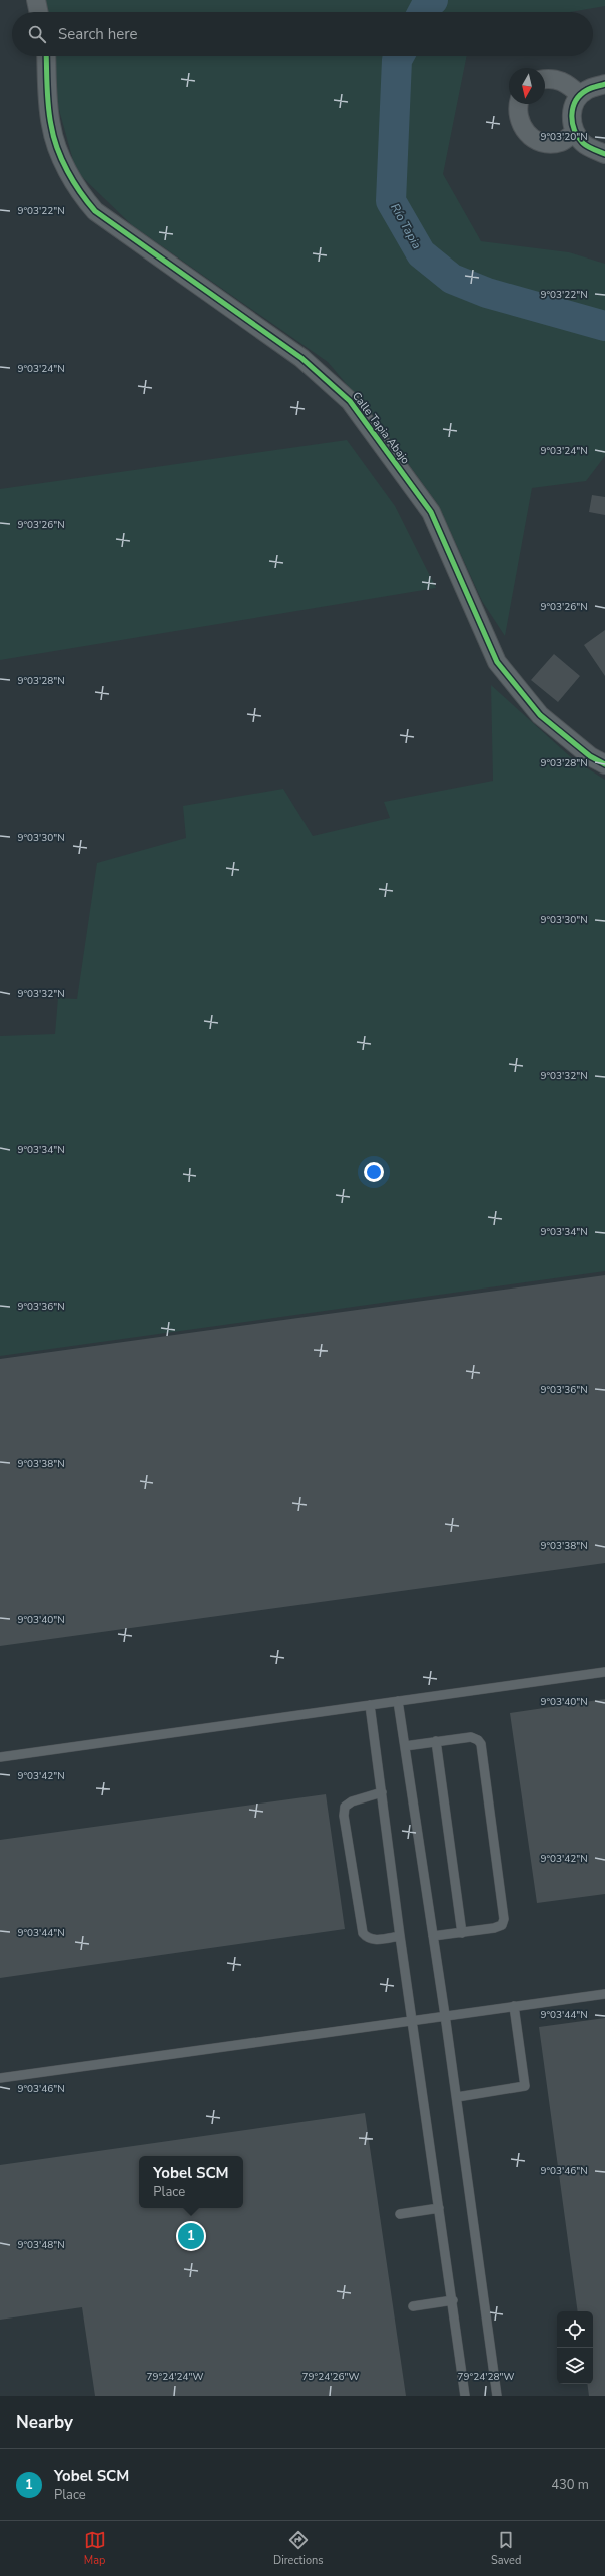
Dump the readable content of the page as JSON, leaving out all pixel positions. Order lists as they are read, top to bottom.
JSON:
{
  "streets": {
    "street": ["Calle Tapia Abajo"]
  },
  "water": ["Río Tapia"],
  "north": "bottom",
  "page": {
    "search": "Search here",
    "popup": ["Yobel SCM", "Place"],
    "pins": "1",
    "heading": "Nearby",
    "list": [
      {
        "mark": "1",
        "name": "Yobel SCM",
        "note": "Place",
        "value": "430 m"
      }
    ],
    "nav": ["Map", "Directions", "Saved"]
  },
  "coordinates": [
    "9°03'20\"N",
    "9°03'22\"N",
    "9°03'24\"N",
    "9°03'26\"N",
    "9°03'28\"N",
    "9°03'30\"N",
    "9°03'32\"N",
    "9°03'34\"N",
    "9°03'36\"N",
    "9°03'38\"N",
    "9°03'40\"N",
    "9°03'42\"N",
    "9°03'44\"N",
    "9°03'46\"N",
    "9°03'48\"N",
    "79°24'24\"W",
    "79°24'26\"W",
    "79°24'28\"W"
  ]
}
